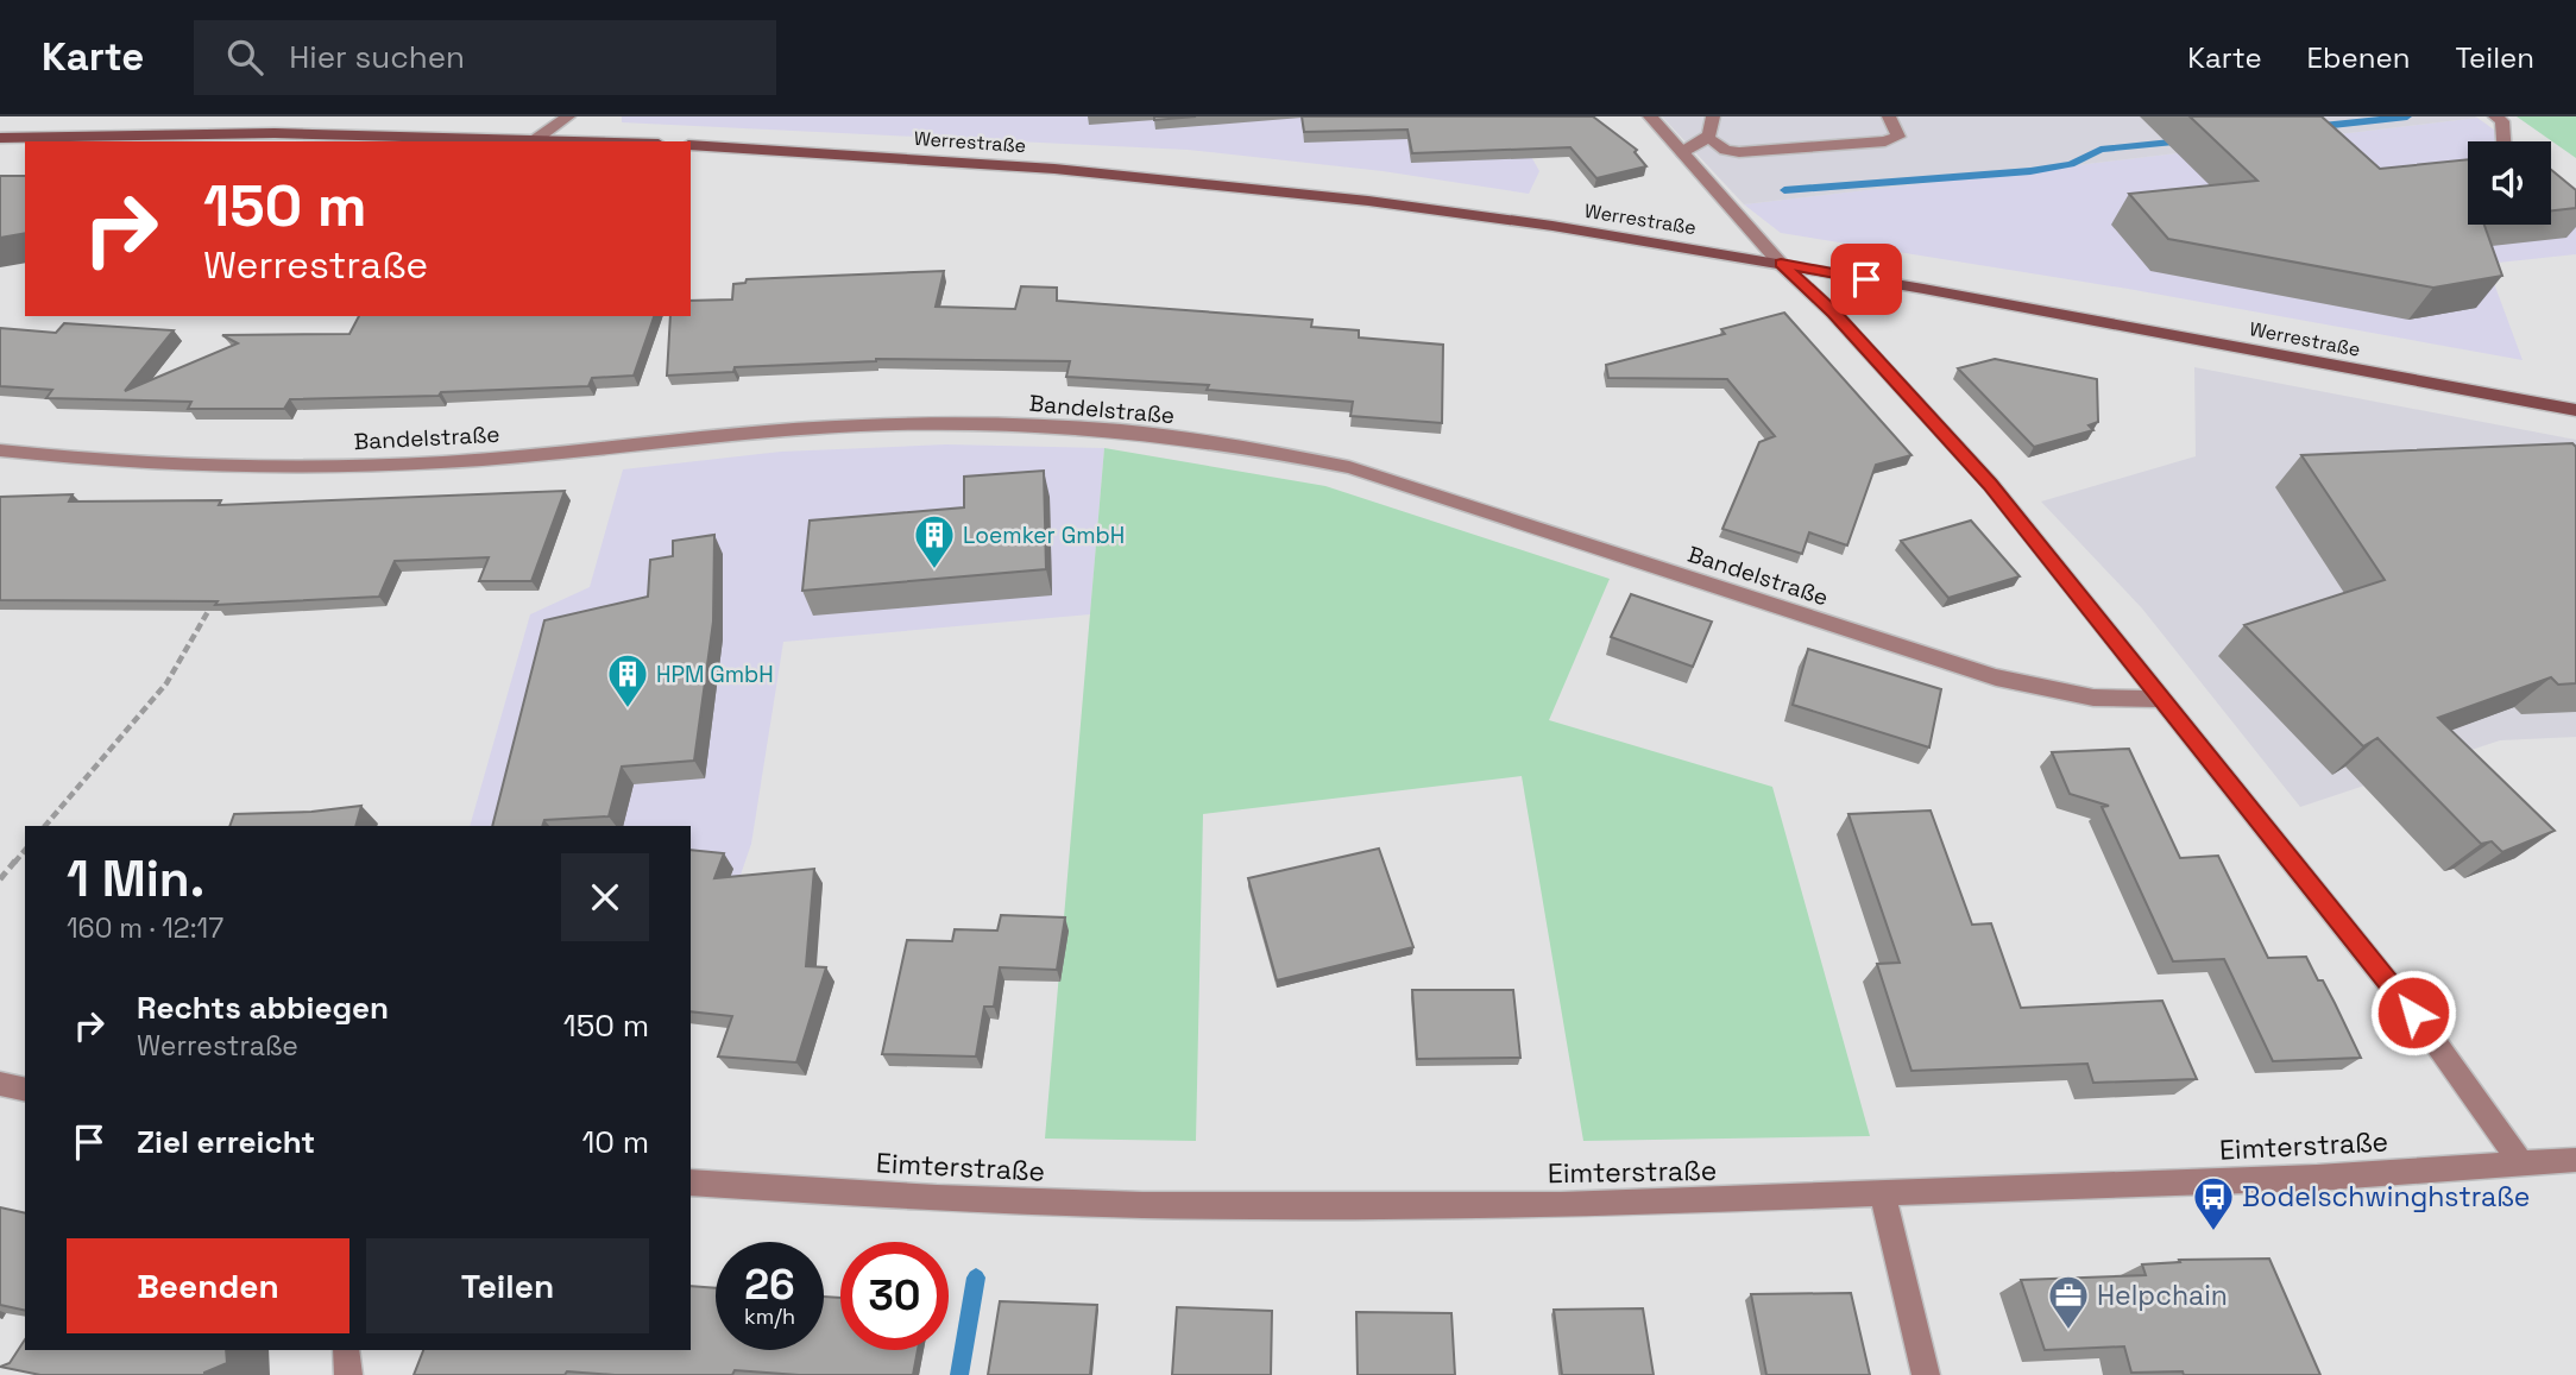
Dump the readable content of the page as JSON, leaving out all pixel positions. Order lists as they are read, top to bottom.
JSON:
{
  "streets": {
    "main road": ["Werrestraße"],
    "street": ["Bandelstraße", "Eimterstraße"]
  },
  "places": {
    "building": ["Loemker GmbH", "HPM GmbH"],
    "bus stop": ["Bodelschwinghstraße"],
    "office": ["Helpchain"]
  },
  "page": {
    "header": "Karte",
    "search": "Hier suchen",
    "nav": ["Karte", "Ebenen", "Teilen"],
    "turn": ["150 m", "Werrestraße"],
    "heading": ["1 Min.", "160 m · 12:17"],
    "list": [
      {
        "name": "Rechts abbiegen",
        "note": "Werrestraße",
        "value": "150 m"
      },
      {
        "name": "Ziel erreicht",
        "value": "10 m"
      }
    ],
    "buttons": ["Beenden", "Teilen"],
    "speed": "26 km/h",
    "limit": "30"
  }
}
